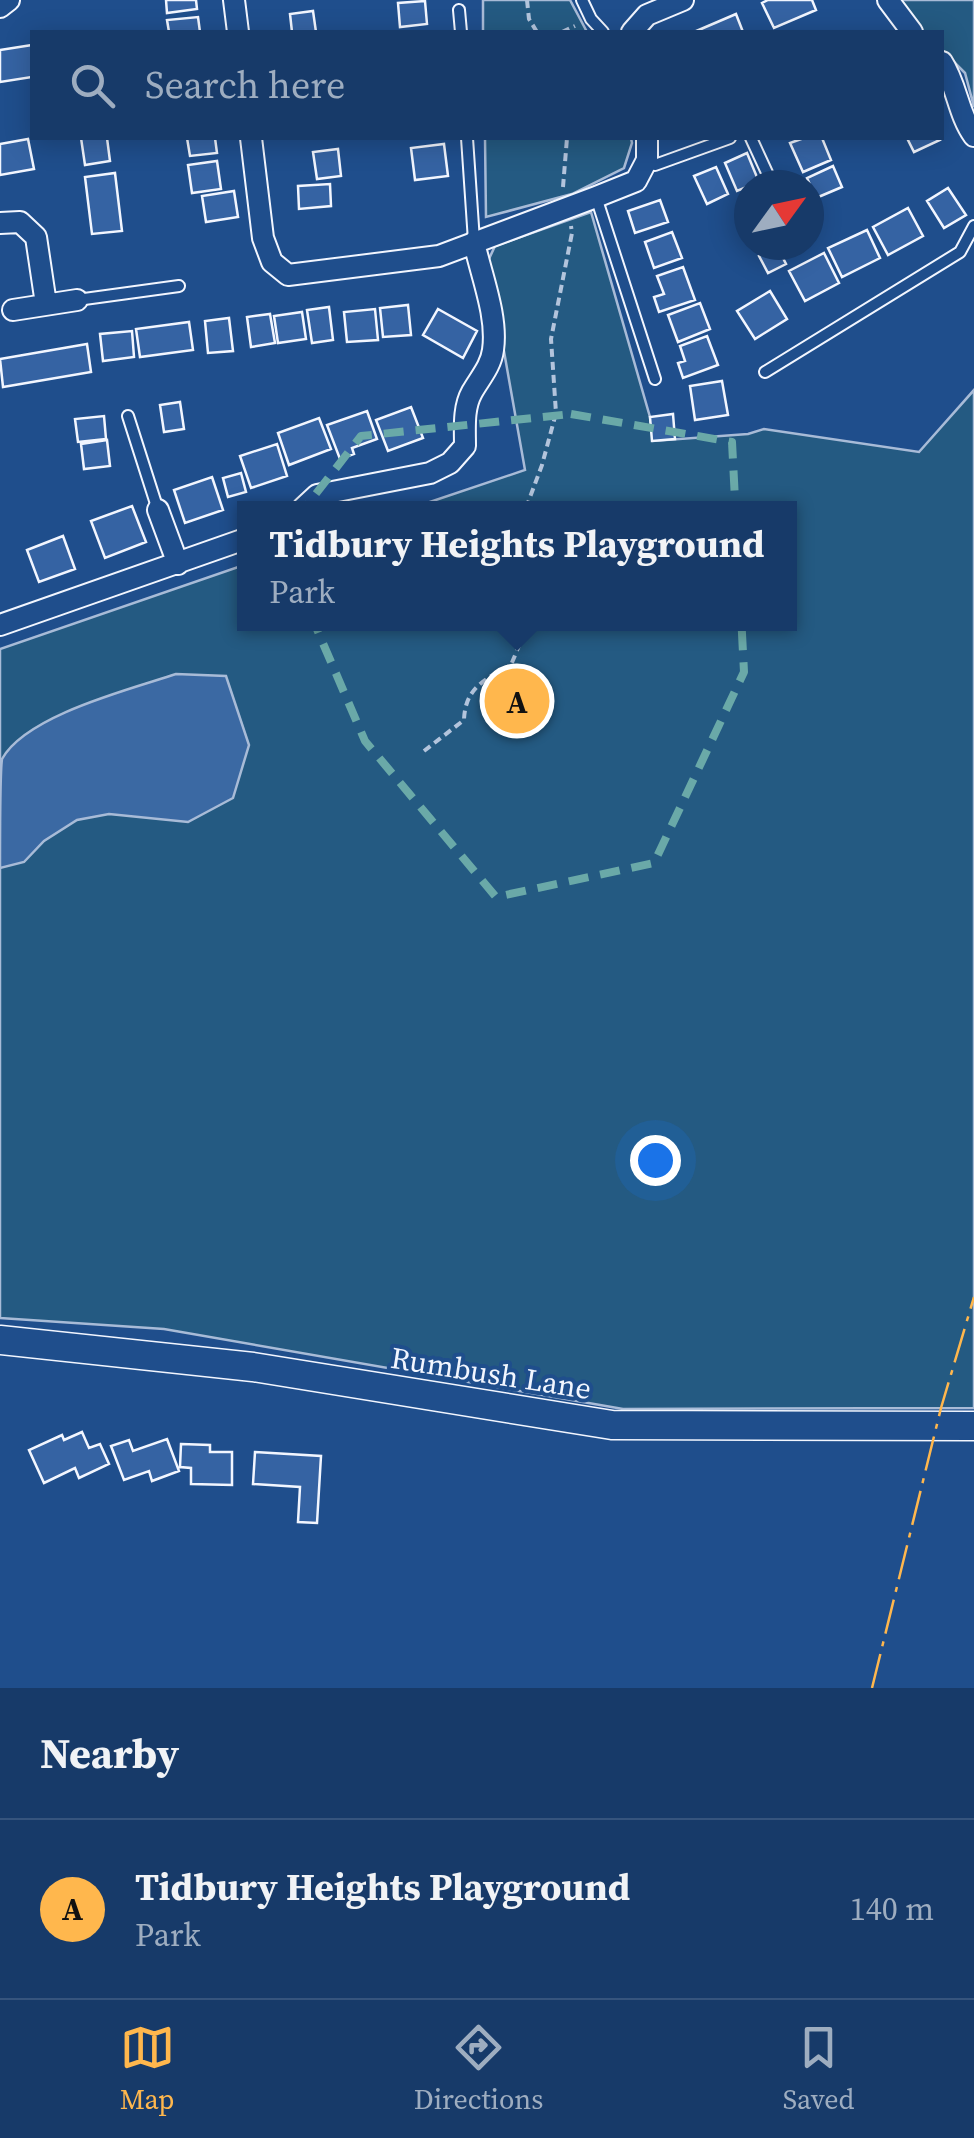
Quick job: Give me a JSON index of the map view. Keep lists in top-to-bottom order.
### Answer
{
  "streets": {
    "street": ["Rumbush Lane"]
  },
  "north": "top right",
  "page": {
    "search": "Search here",
    "popup": ["Tidbury Heights Playground", "Park"],
    "pins": "A",
    "heading": "Nearby",
    "list": [
      {
        "mark": "A",
        "name": "Tidbury Heights Playground",
        "note": "Park",
        "value": "140 m"
      }
    ],
    "nav": ["Map", "Directions", "Saved"]
  }
}
